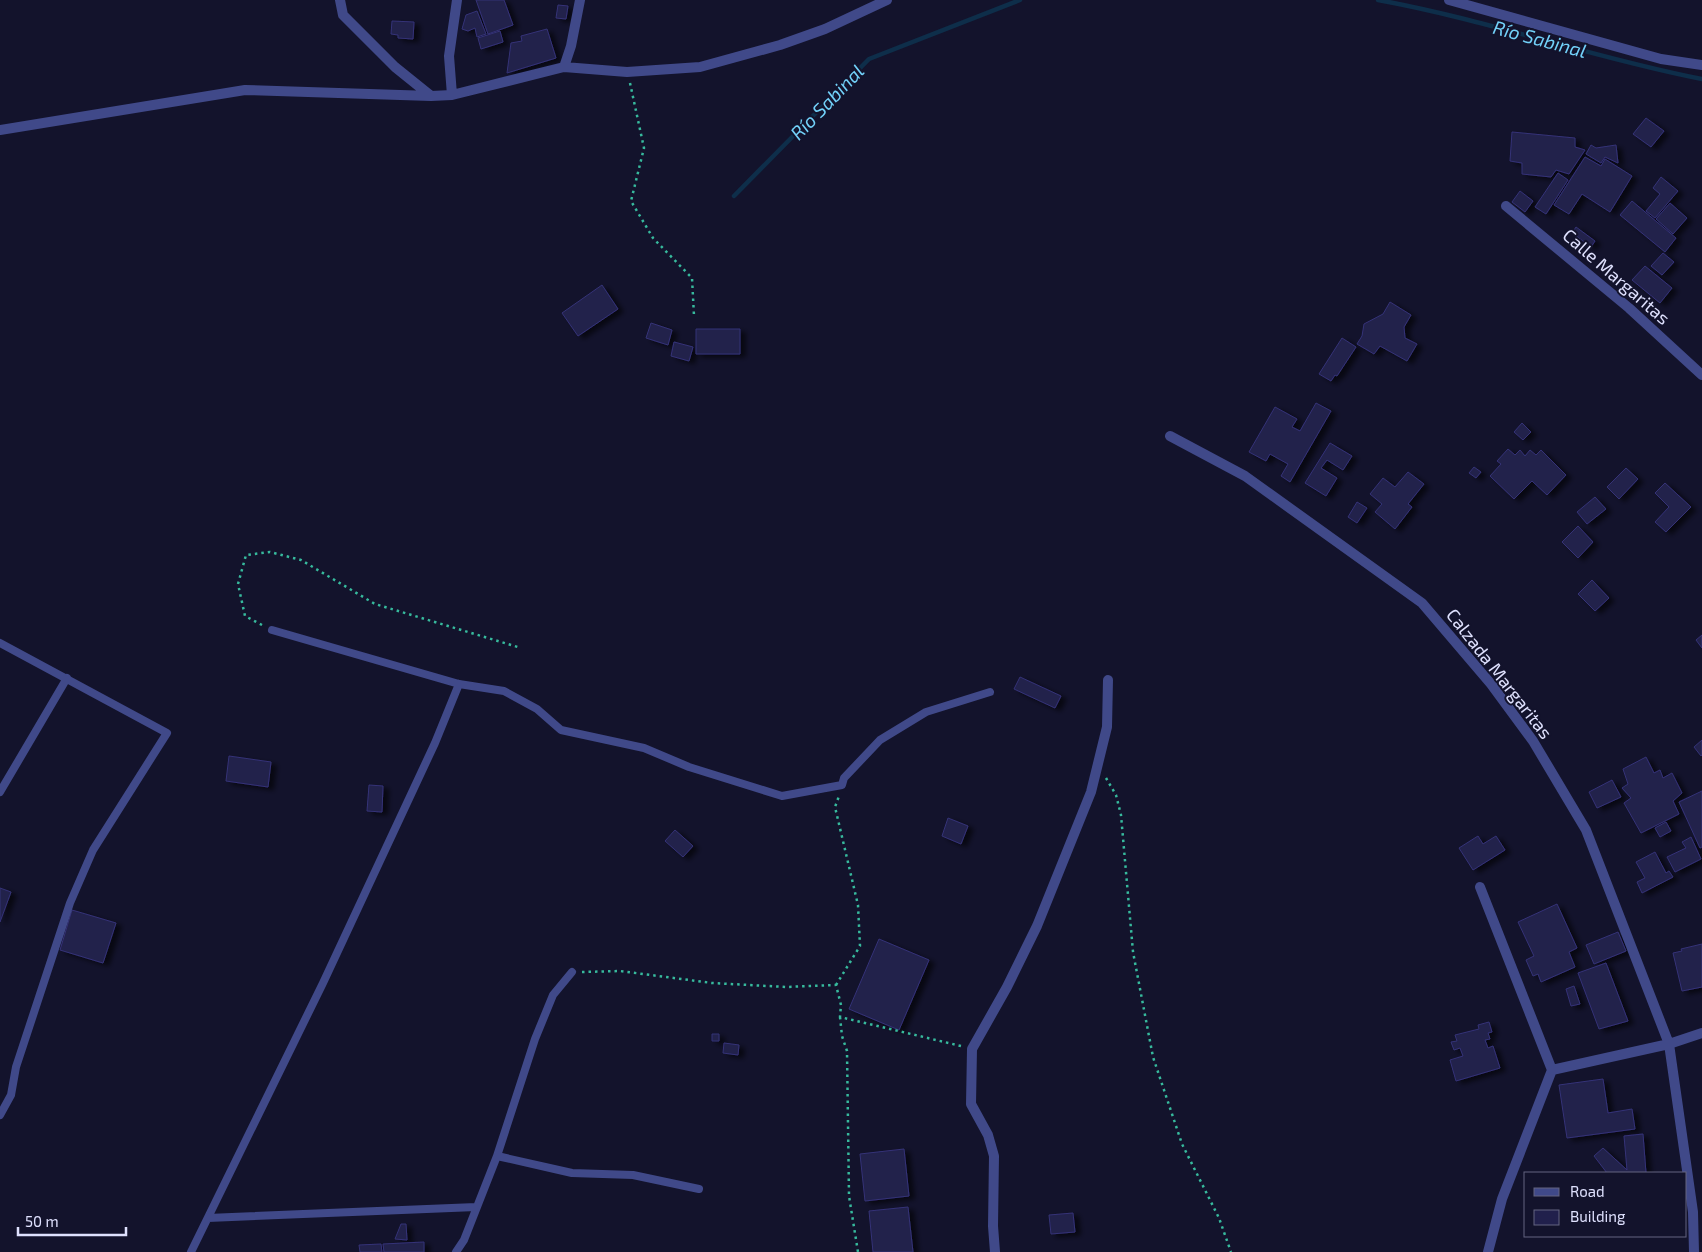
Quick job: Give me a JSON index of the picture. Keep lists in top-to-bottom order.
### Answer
{
  "streets": {
    "street": ["Calle Margaritas", "Calzada Margaritas"]
  },
  "water": ["Río Sabinal"],
  "legend": ["Road", "Building"],
  "scale_bar": "50 m"
}
